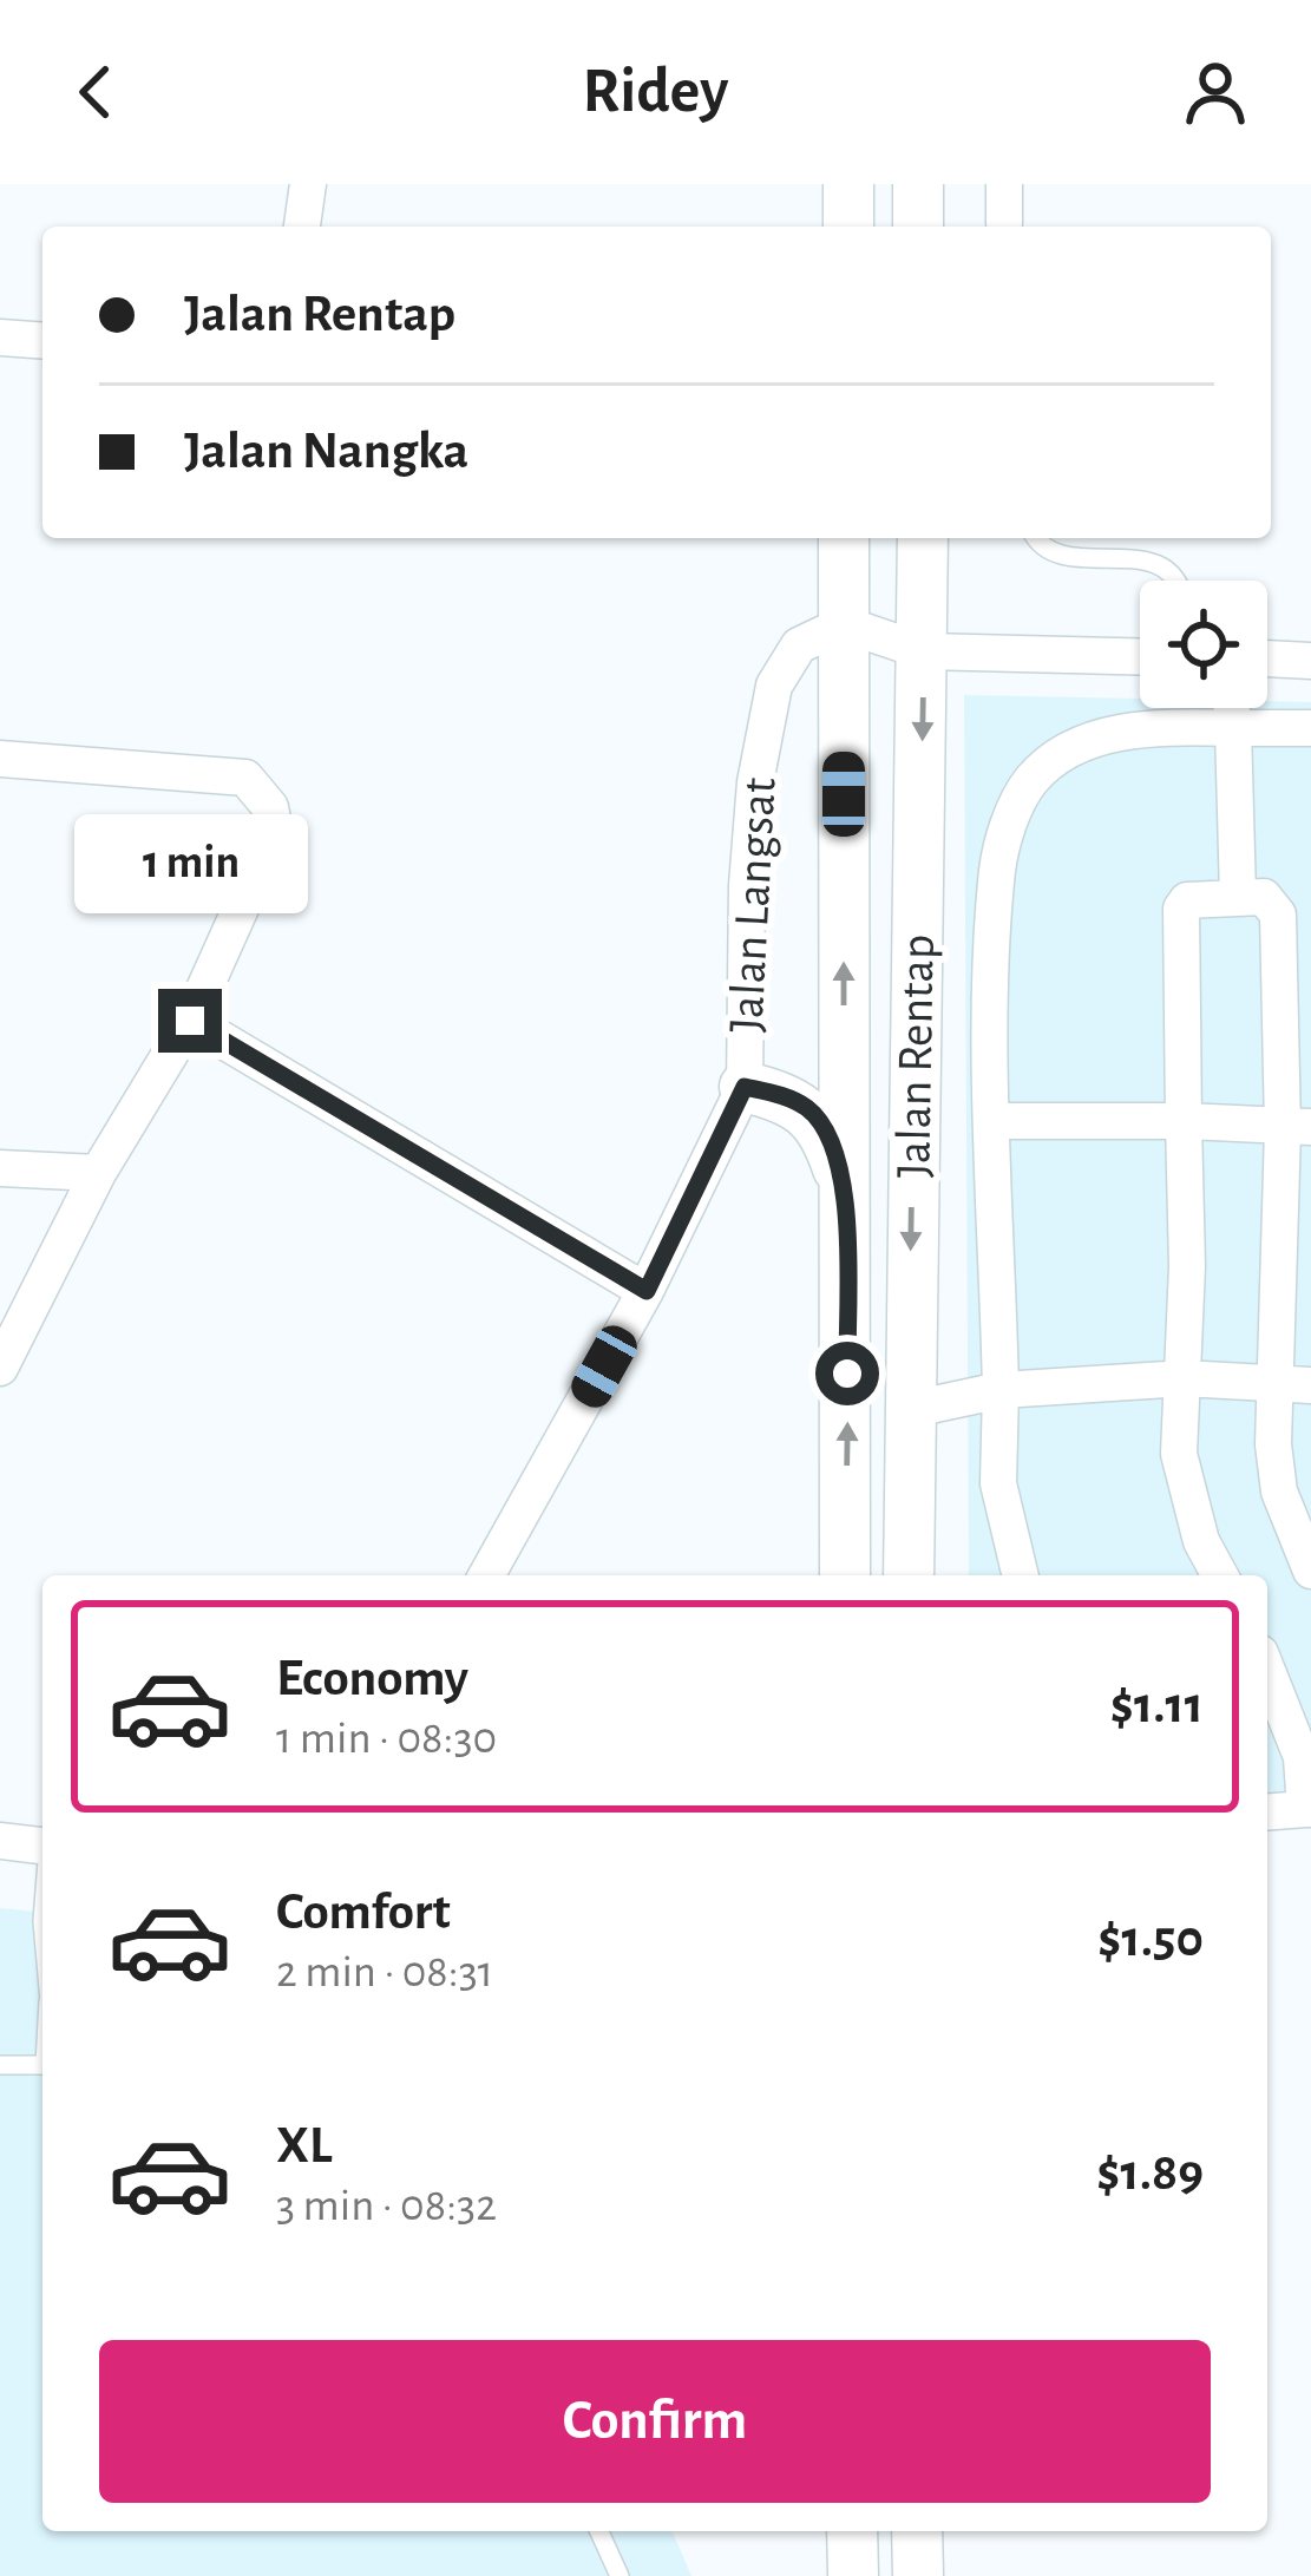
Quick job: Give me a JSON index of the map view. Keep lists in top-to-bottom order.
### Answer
{
  "streets": {
    "main road": ["Jalan Rentap"],
    "street": ["Jalan Langsat"]
  },
  "crossings": [
    ["Jalan Langsat", "Jalan Rentap"]
  ],
  "page": {
    "header": "Ridey",
    "banner": ["Jalan Rentap", "Jalan Nangka"],
    "bubble": "1 min",
    "list": [
      {
        "name": "Economy",
        "note": "1 min · 08:30",
        "value": "$1.11"
      },
      {
        "name": "Comfort",
        "note": "2 min · 08:31",
        "value": "$1.50"
      },
      {
        "name": "XL",
        "note": "3 min · 08:32",
        "value": "$1.89"
      }
    ],
    "buttons": "Confirm"
  }
}
